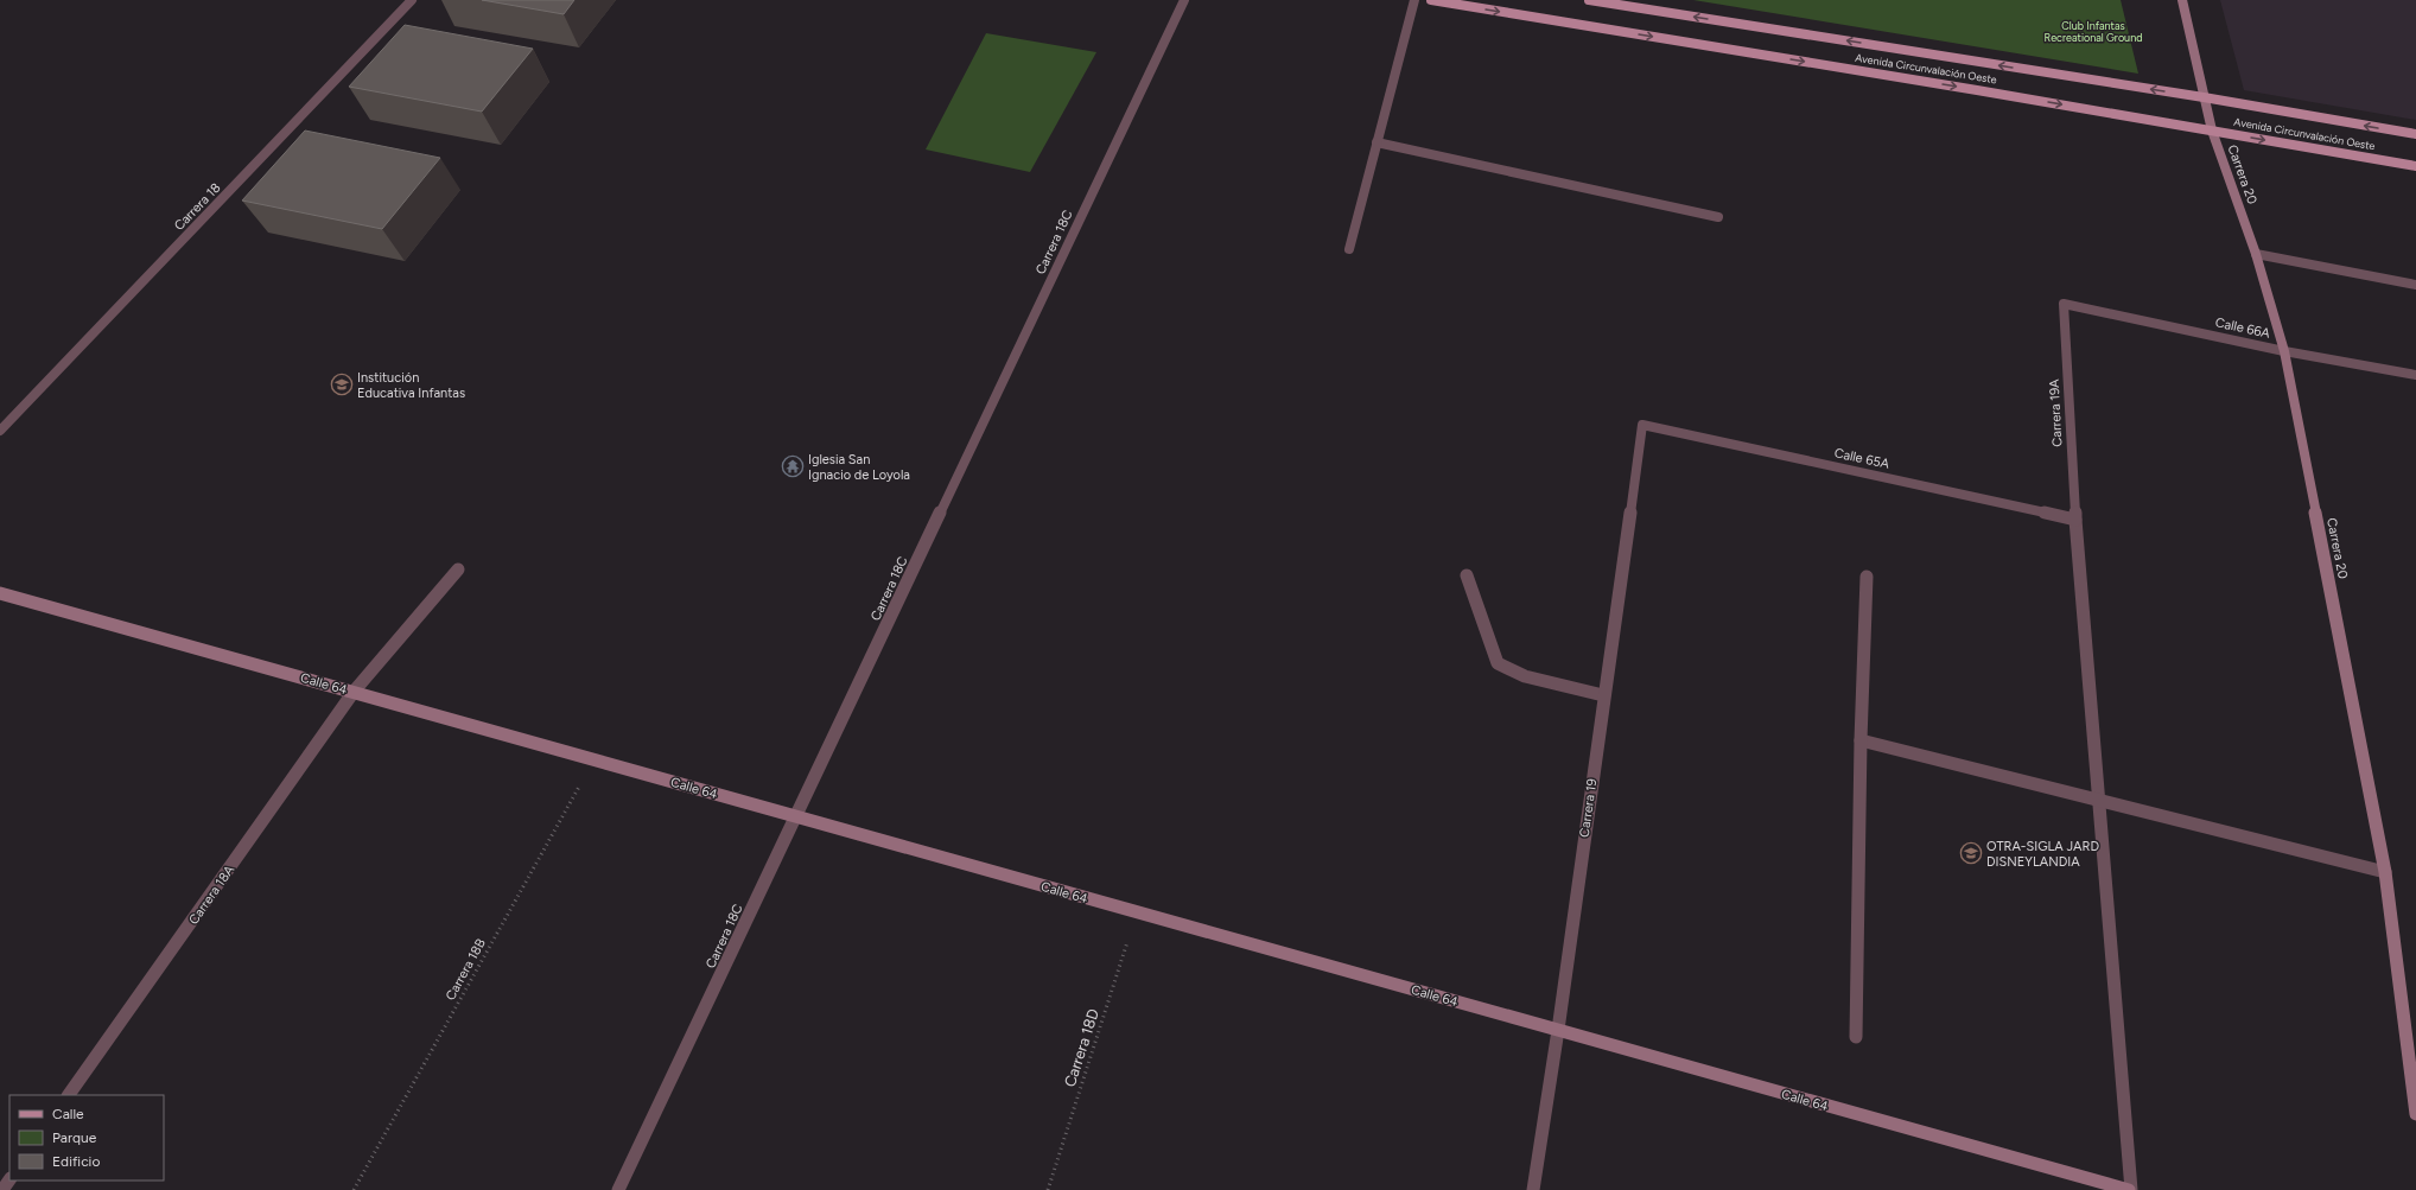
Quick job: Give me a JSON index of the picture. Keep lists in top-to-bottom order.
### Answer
{
  "streets": {
    "main road": ["Avenida Circunvalación Oeste"],
    "street": [
      "Carrera 20",
      "Carrera 18",
      "Carrera 18C",
      "Calle 66A",
      "Carrera 19A",
      "Calle 65A",
      "Calle 64",
      "Carrera 19",
      "Carrera 18A"
    ],
    "path": ["Carrera 18B", "Carrera 18D"]
  },
  "crossings": [
    ["Avenida Circunvalación Oeste", "Carrera 20"],
    ["Carrera 20", "Calle 66A"],
    ["Carrera 18C", "Calle 64"],
    ["Calle 66A", "Carrera 19A"],
    ["Carrera 19A", "Calle 65A"],
    ["Carrera 19A", "Calle 64"],
    ["Calle 65A", "Carrera 19"],
    ["Calle 64", "Carrera 19"],
    ["Calle 64", "Carrera 18A"],
    ["Calle 64", "Carrera 18B"],
    ["Calle 64", "Carrera 18D"]
  ],
  "parks": ["Club Infantas Recreational Ground"],
  "places": {
    "school or university": ["Institución Educativa Infantas", "OTRA-SIGLA JARD DISNEYLANDIA"],
    "temple": ["Iglesia San Ignacio de Loyola"]
  },
  "legend": ["Calle", "Parque", "Edificio"]
}
